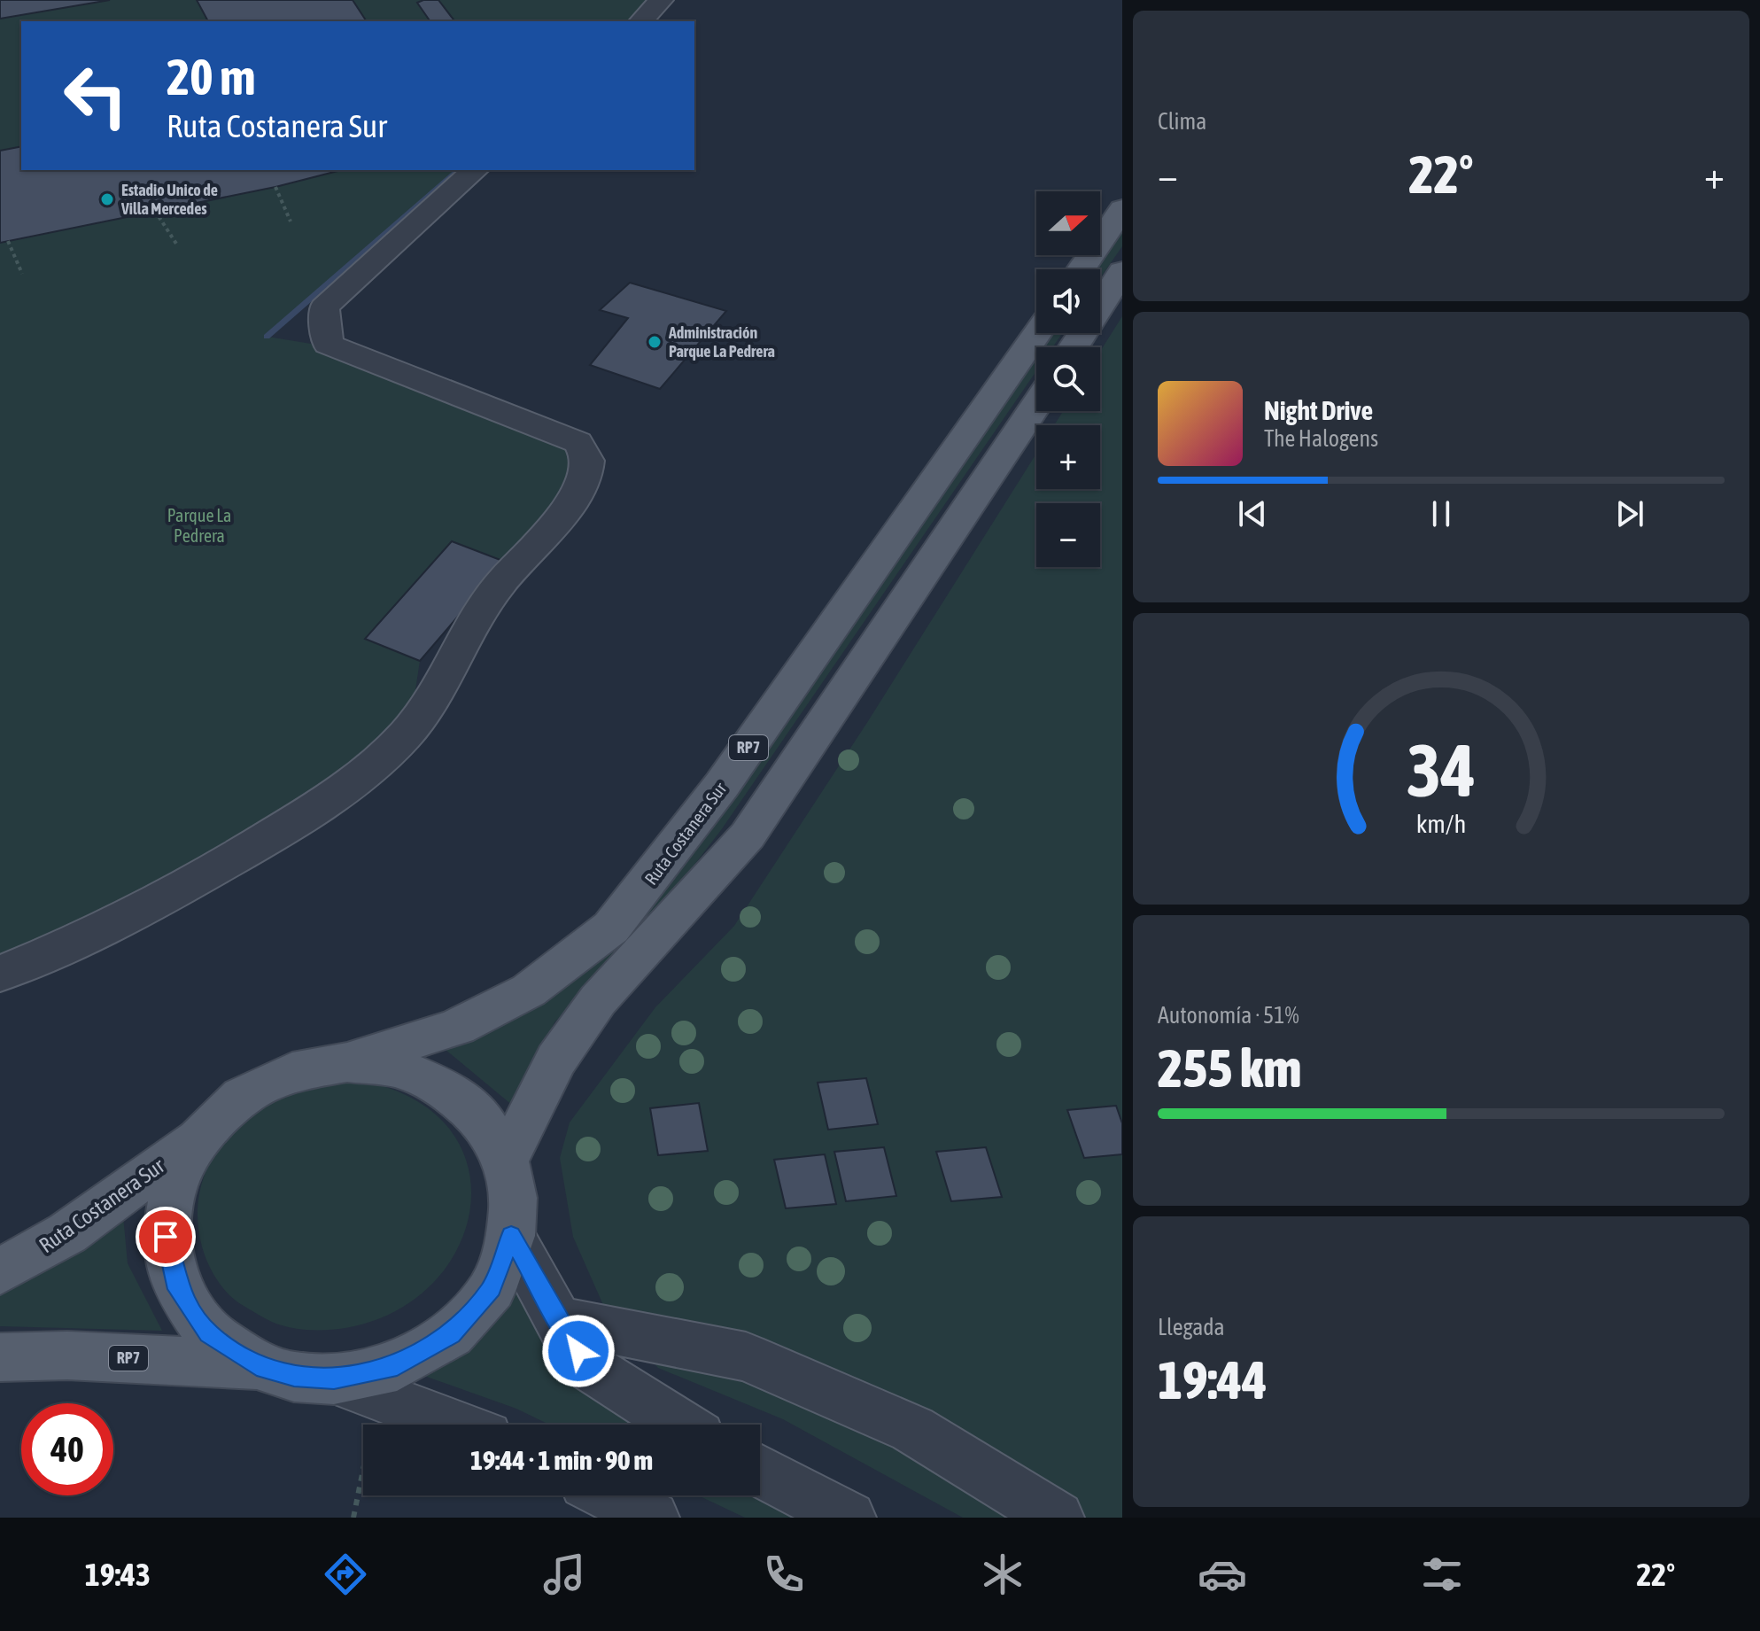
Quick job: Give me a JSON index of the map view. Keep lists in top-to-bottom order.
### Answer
{
  "streets": {
    "main road": ["RP7", "Ruta Costanera Sur"]
  },
  "crossings": [
    ["RP7", "Ruta Costanera Sur"]
  ],
  "parks": ["Parque La Pedrera"],
  "places": ["Estadio Unico de Villa Mercedes", "Administración Parque La Pedrera"],
  "north": "right",
  "page": {
    "tile": [
      "Clima",
      ["Autonomía · 51%", "255 km"],
      ["Llegada", "19:44"]
    ],
    "turn": ["20 m", "Ruta Costanera Sur"],
    "heat": ["−", "22°", "+"],
    "map_buttons": ["+", "−"],
    "song": ["Night Drive", "The Halogens"],
    "limit": "40",
    "trip": "19:44 · 1 min · 90 m",
    "tabs": ["19:43", "22°"],
    "gauge": ["34", "km/h"]
  }
}
